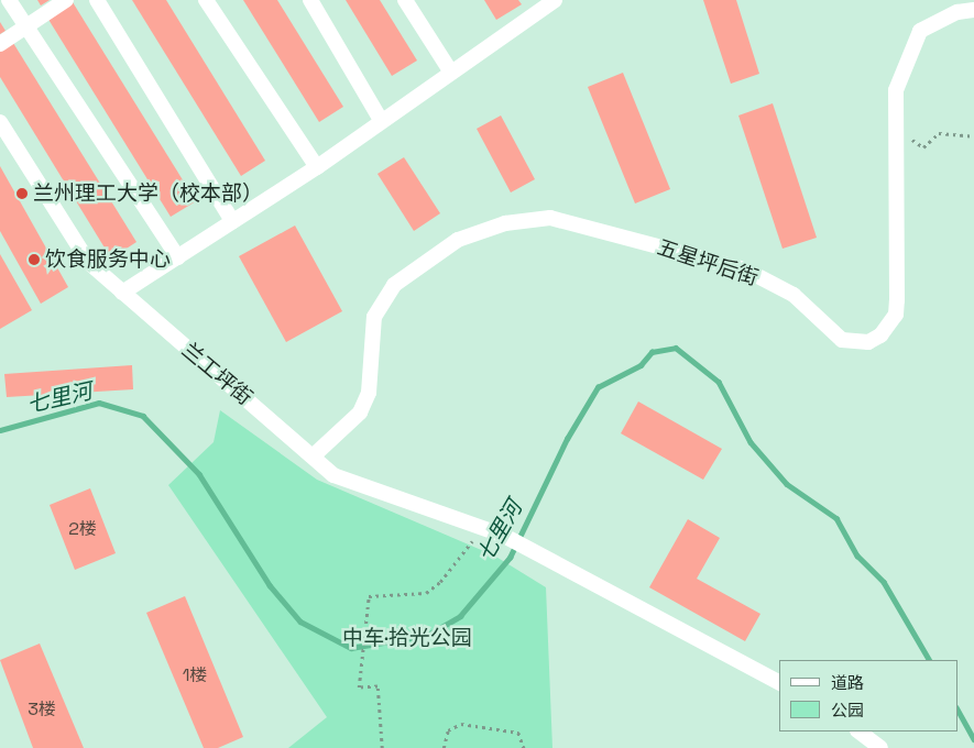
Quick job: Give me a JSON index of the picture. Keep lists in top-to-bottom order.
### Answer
{
  "streets": {
    "street": ["五星坪后街", "兰工坪街"]
  },
  "crossings": [
    ["五星坪后街", "兰工坪街"]
  ],
  "water": ["七里河"],
  "parks": ["中车·拾光公园"],
  "places": ["兰州理工大学（校本部）", "饮食服务中心"],
  "house_numbers": ["2楼", "1楼", "3楼"],
  "legend": ["道路", "公园"]
}
